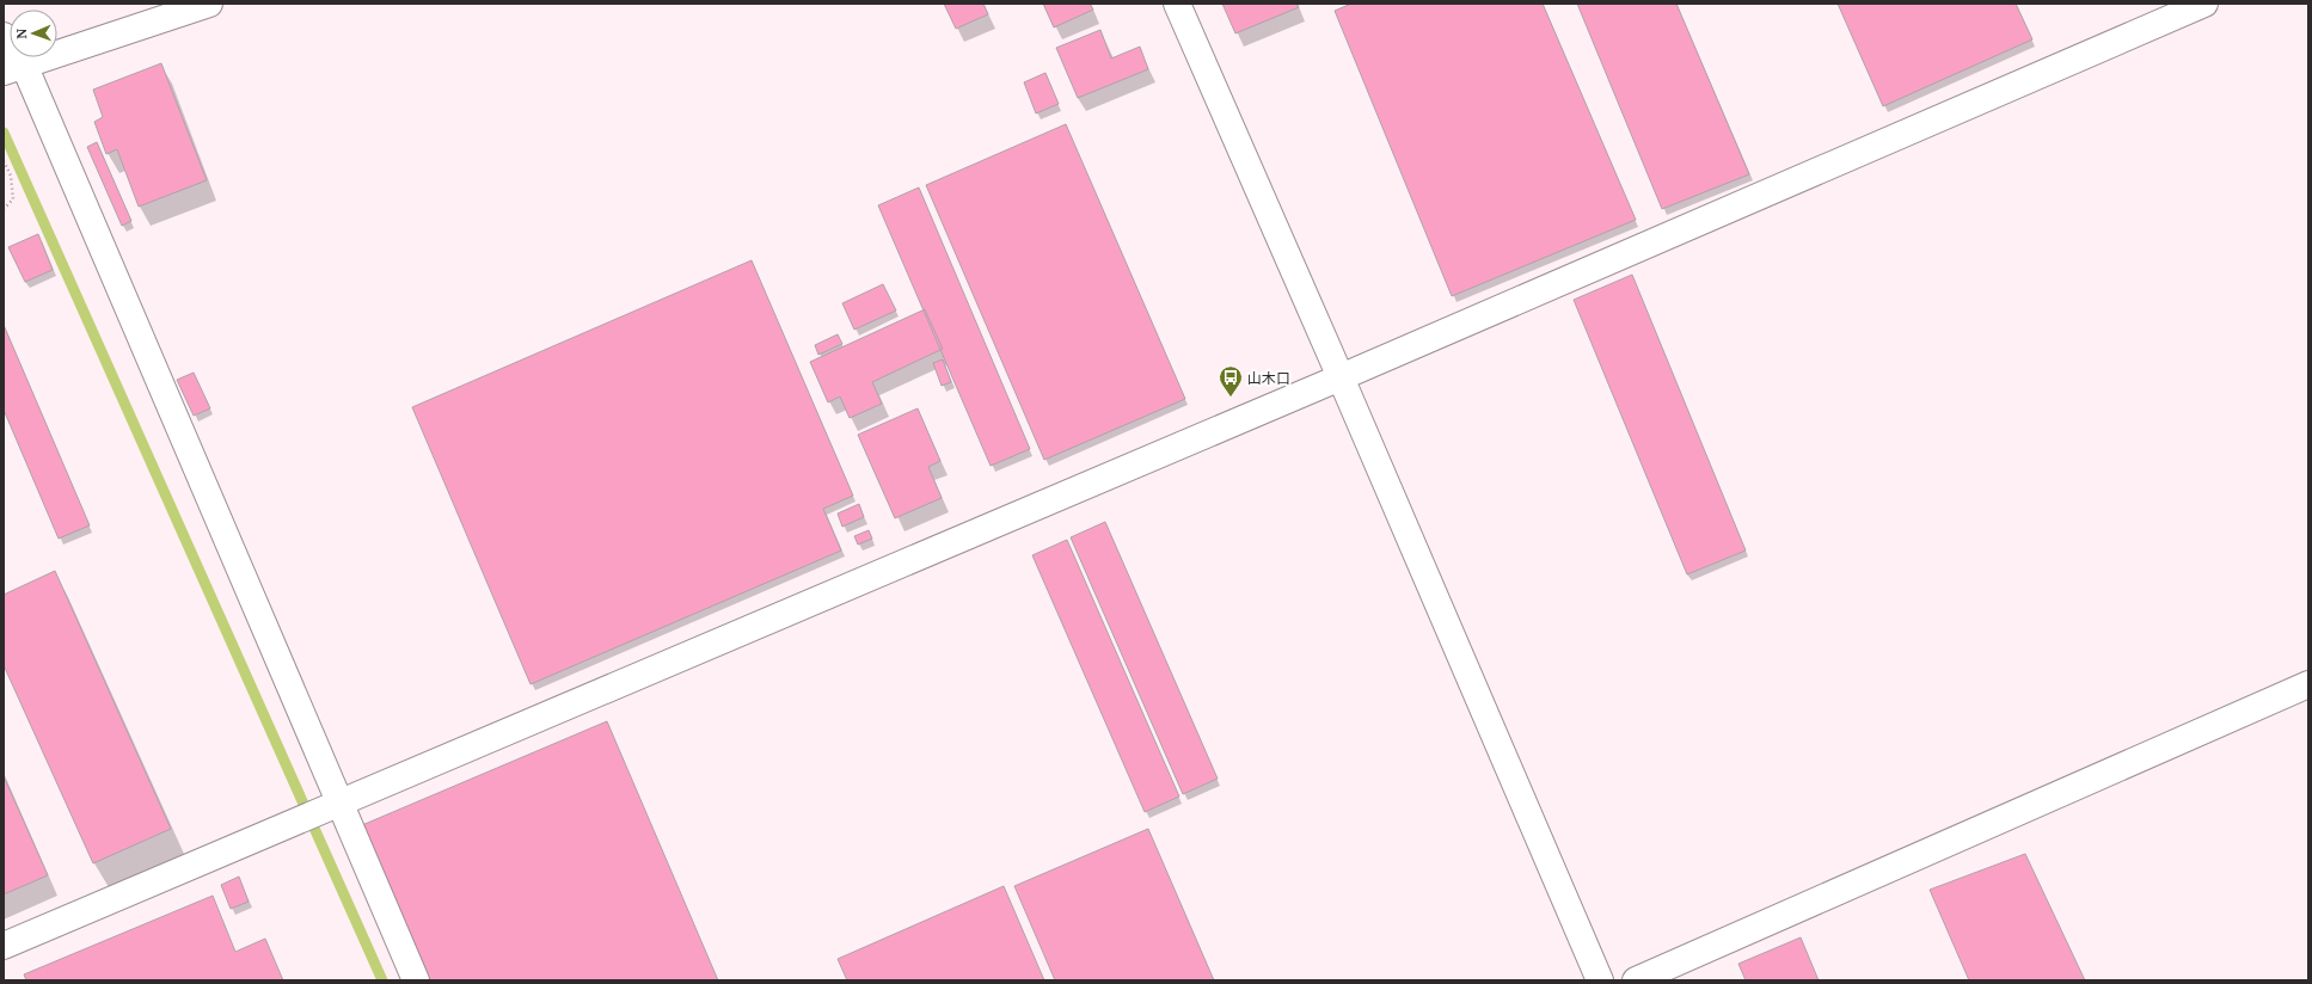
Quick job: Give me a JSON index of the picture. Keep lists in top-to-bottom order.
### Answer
{
  "places": {
    "bus stop": ["山木口"]
  },
  "north": "left"
}
